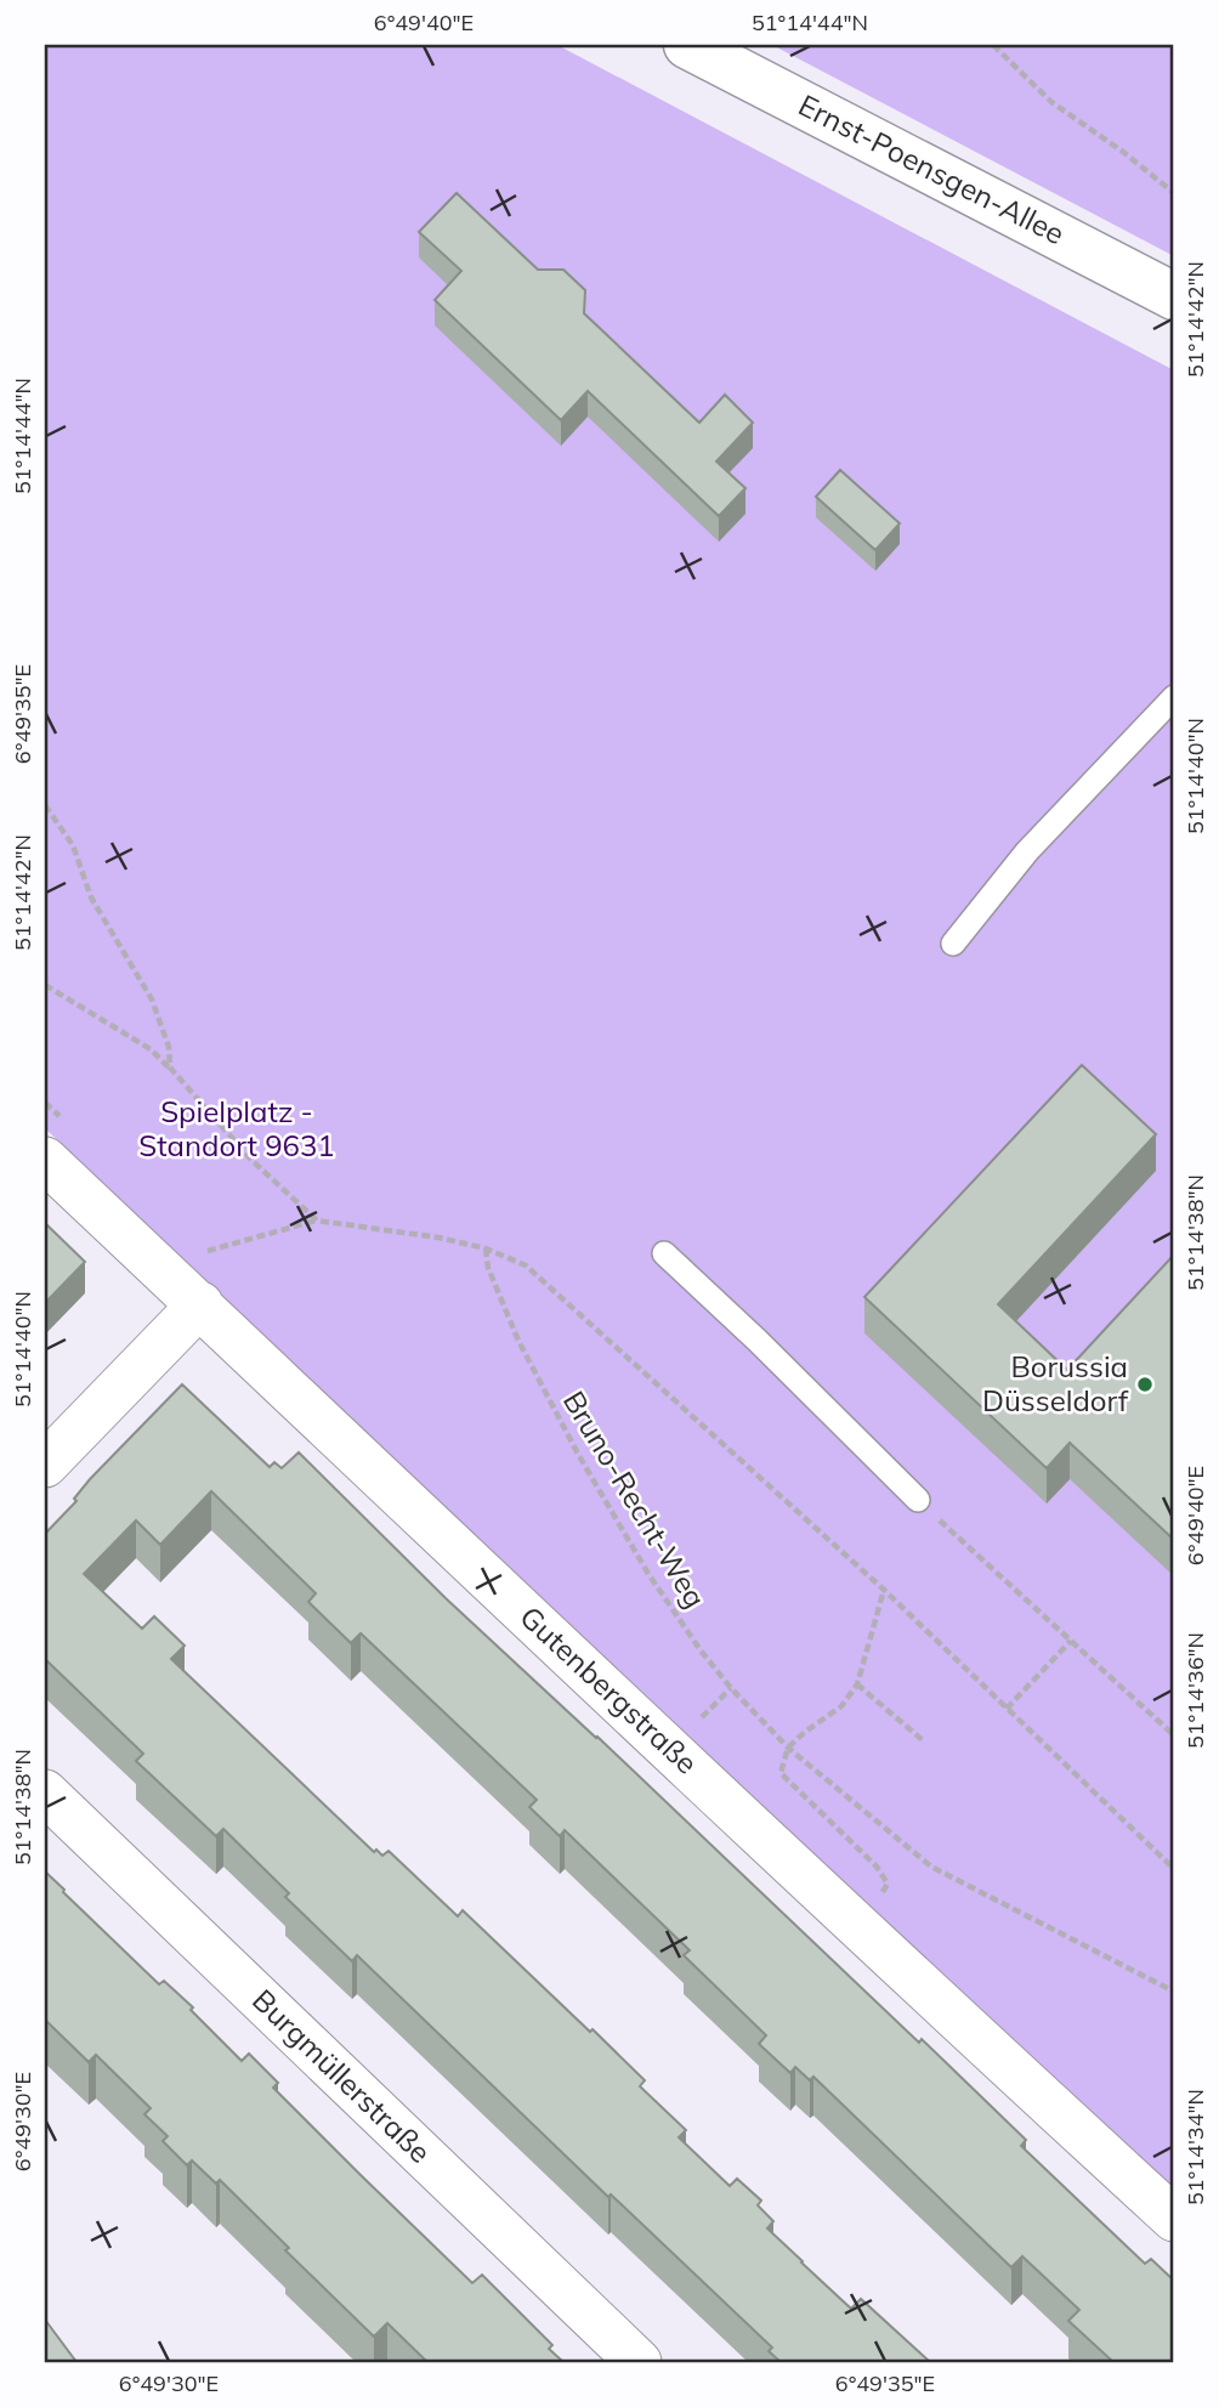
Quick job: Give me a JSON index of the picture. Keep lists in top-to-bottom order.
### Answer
{
  "streets": {
    "street": ["Ernst-Poensgen-Allee", "Gutenbergstraße", "Burgmüllerstraße"],
    "path": ["Bruno-Recht-Weg"]
  },
  "parks": ["Spielplatz - Standort 9631"],
  "places": ["Borussia Düsseldorf"],
  "coordinates": [
    "6°49'40\"E",
    "51°14'44\"N",
    "51°14'42\"N",
    "6°49'35\"E",
    "51°14'40\"N",
    "51°14'38\"N",
    "51°14'36\"N",
    "6°49'30\"E",
    "51°14'34\"N"
  ]
}
